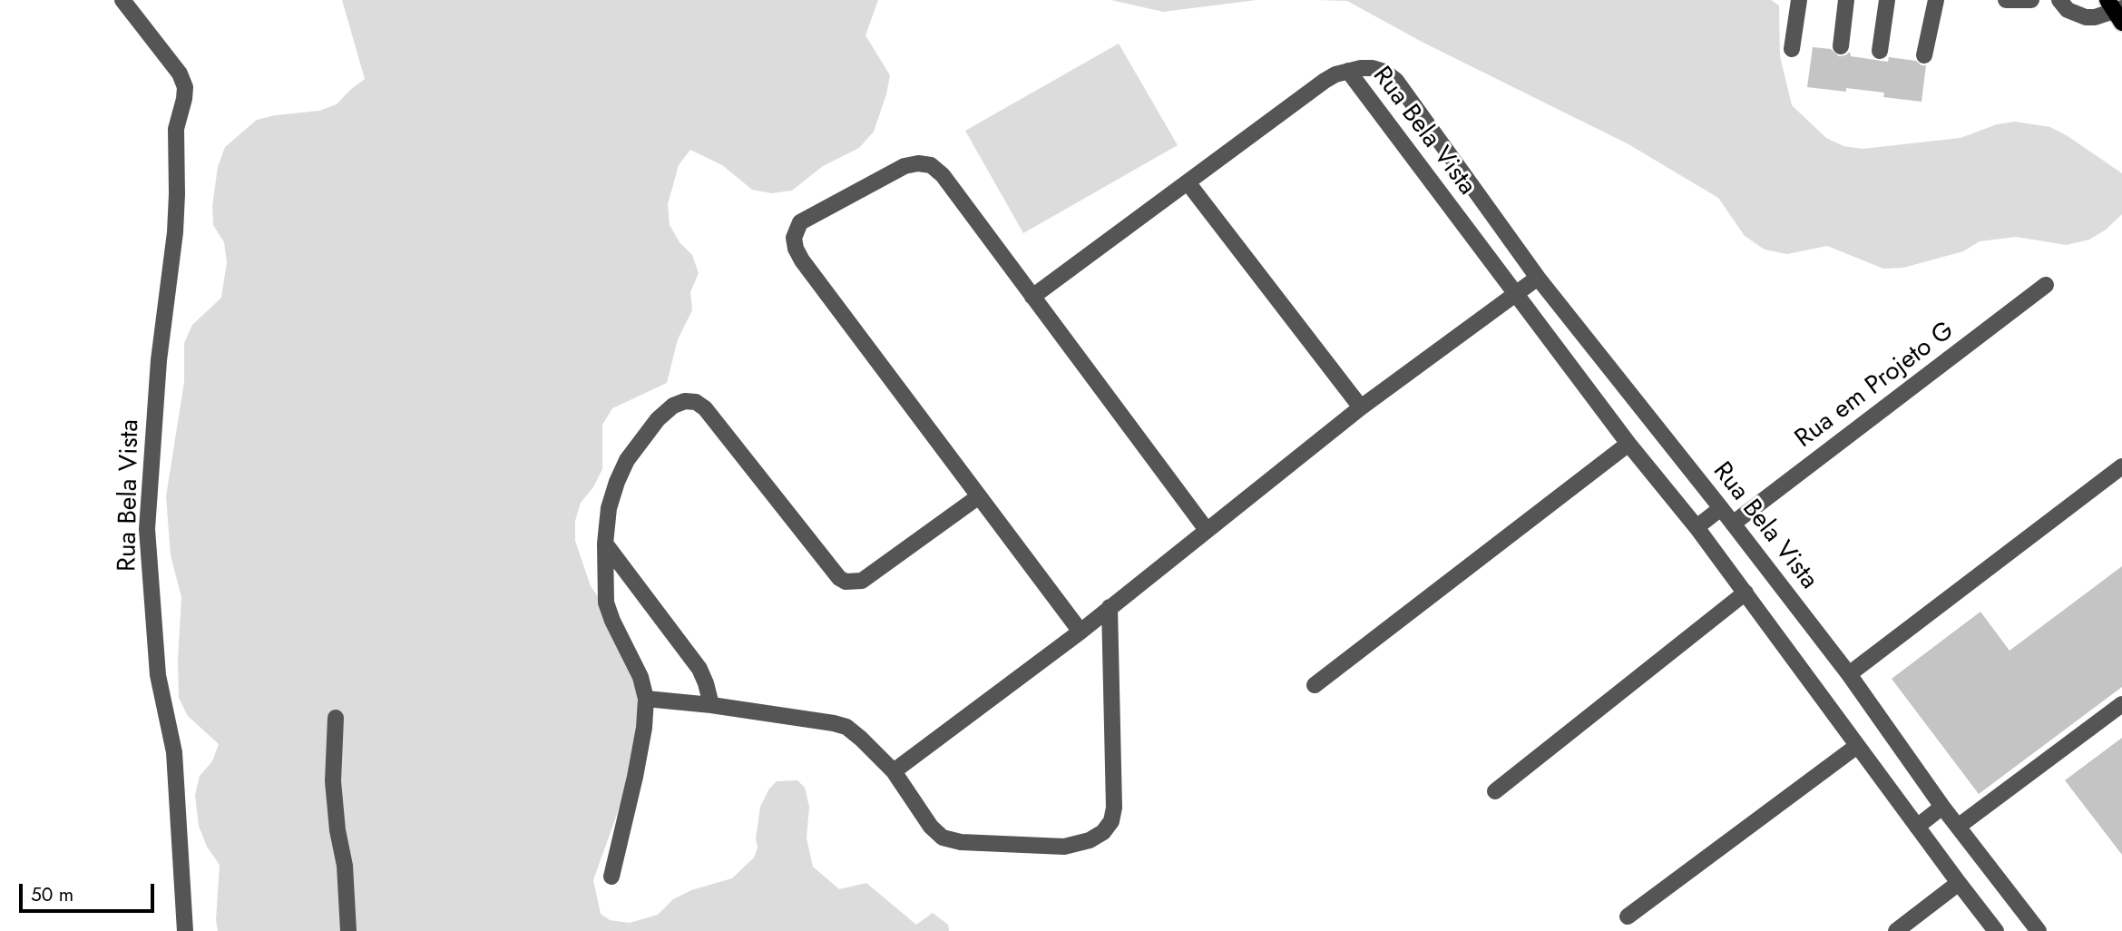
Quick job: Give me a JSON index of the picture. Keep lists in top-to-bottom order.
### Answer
{
  "streets": {
    "street": ["Rua Bela Vista", "Rua em Projeto G"]
  },
  "crossings": [
    ["Rua Bela Vista", "Rua em Projeto G"]
  ],
  "scale_bar": "50 m"
}
